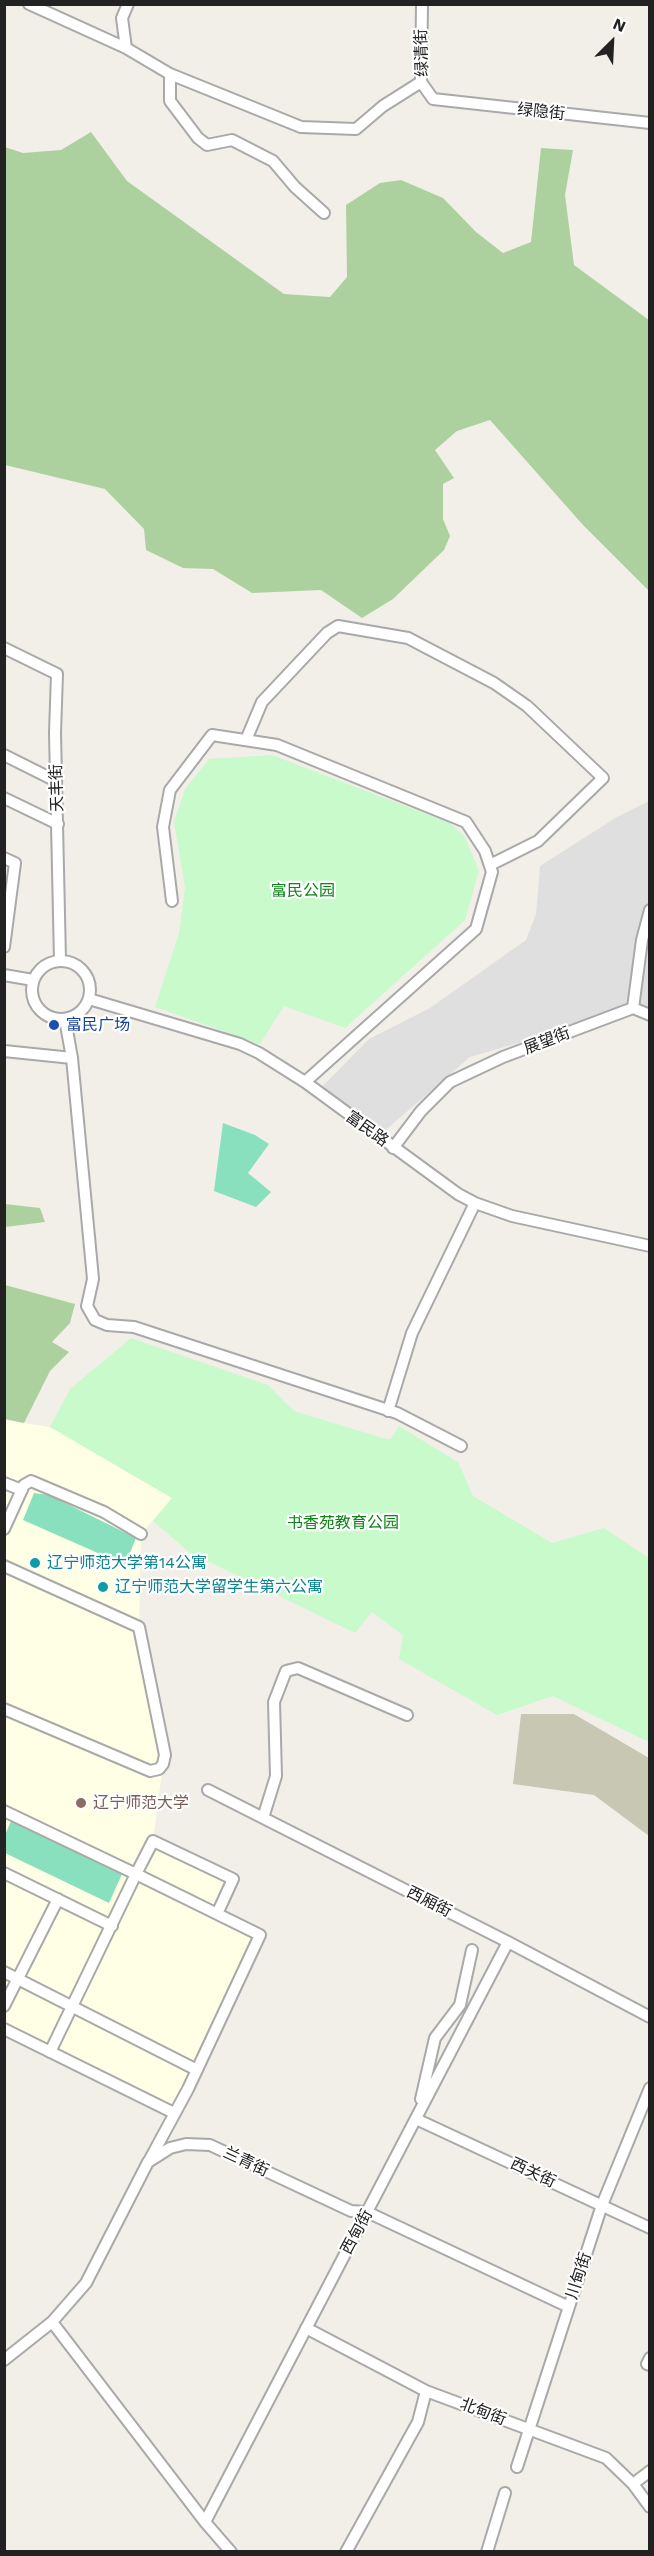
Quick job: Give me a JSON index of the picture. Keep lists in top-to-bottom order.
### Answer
{
  "streets": {
    "street": [
      "绿清街",
      "绿隐街",
      "天丰街",
      "展望街",
      "富民路",
      "西厢街",
      "兰青街",
      "西关街",
      "西甸街",
      "川甸街",
      "北甸街"
    ]
  },
  "crossings": [
    ["绿清街", "绿隐街"],
    ["天丰街", "富民路"],
    ["展望街", "富民路"],
    ["西厢街", "西甸街"],
    ["兰青街", "西甸街"],
    ["兰青街", "川甸街"],
    ["西关街", "西甸街"],
    ["西关街", "川甸街"],
    ["西甸街", "北甸街"],
    ["川甸街", "北甸街"]
  ],
  "parks": ["富民公园", "书香苑教育公园"],
  "places": [
    "富民广场",
    "辽宁师范大学第14公寓",
    "辽宁师范大学留学生第六公寓",
    "辽宁师范大学"
  ],
  "north": "top right"
}
